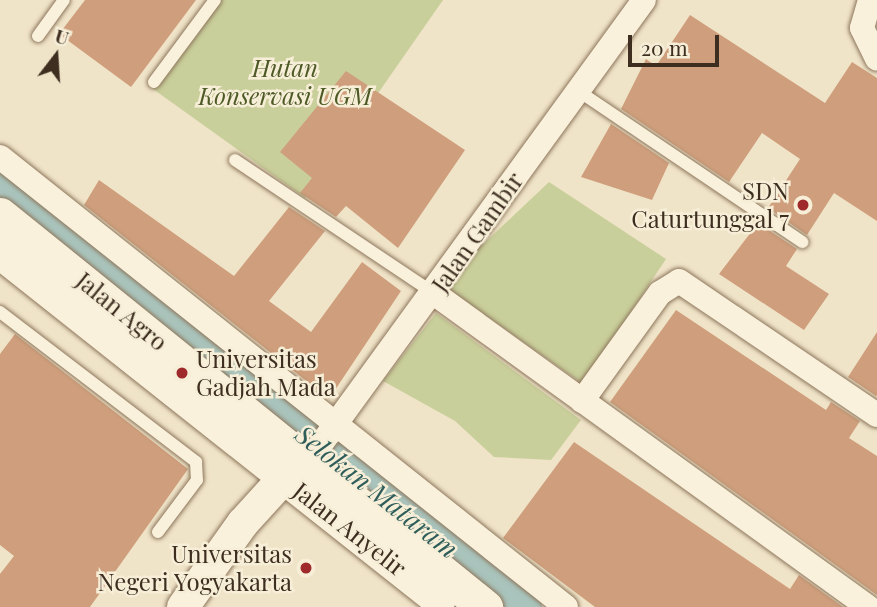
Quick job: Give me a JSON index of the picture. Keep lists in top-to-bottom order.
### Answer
{
  "streets": {
    "main road": ["Jalan Agro", "Jalan Anyelir"],
    "street": ["Jalan Gambir"]
  },
  "crossings": [
    ["Jalan Gambir", "Jalan Agro"],
    ["Jalan Gambir", "Jalan Anyelir"],
    ["Jalan Agro", "Jalan Anyelir"]
  ],
  "water": ["Selokan Mataram"],
  "parks": ["Hutan Konservasi UGM"],
  "places": ["SDN Caturtunggal 7", "Universitas Gadjah Mada", "Universitas Negeri Yogyakarta"],
  "scale_bar": "20 m",
  "north": "top"
}
